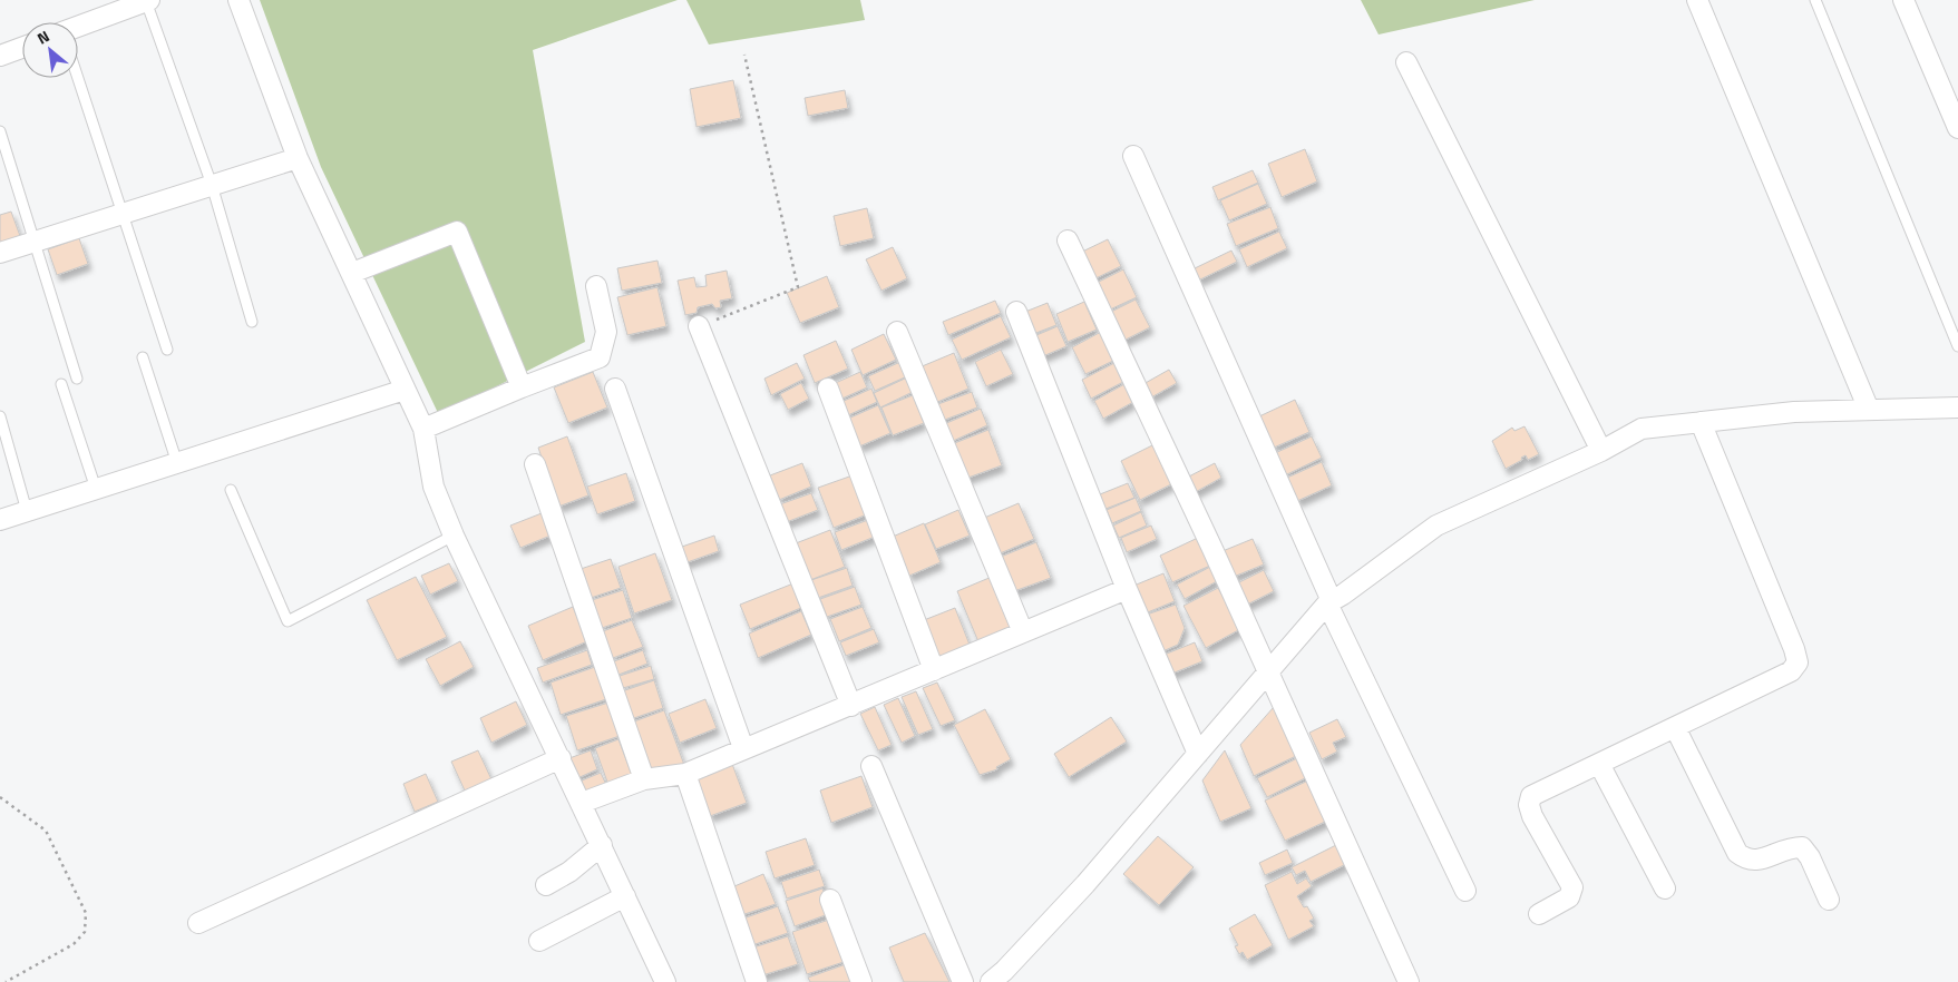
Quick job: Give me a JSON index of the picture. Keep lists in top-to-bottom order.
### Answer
{
  "north": "top left"
}
